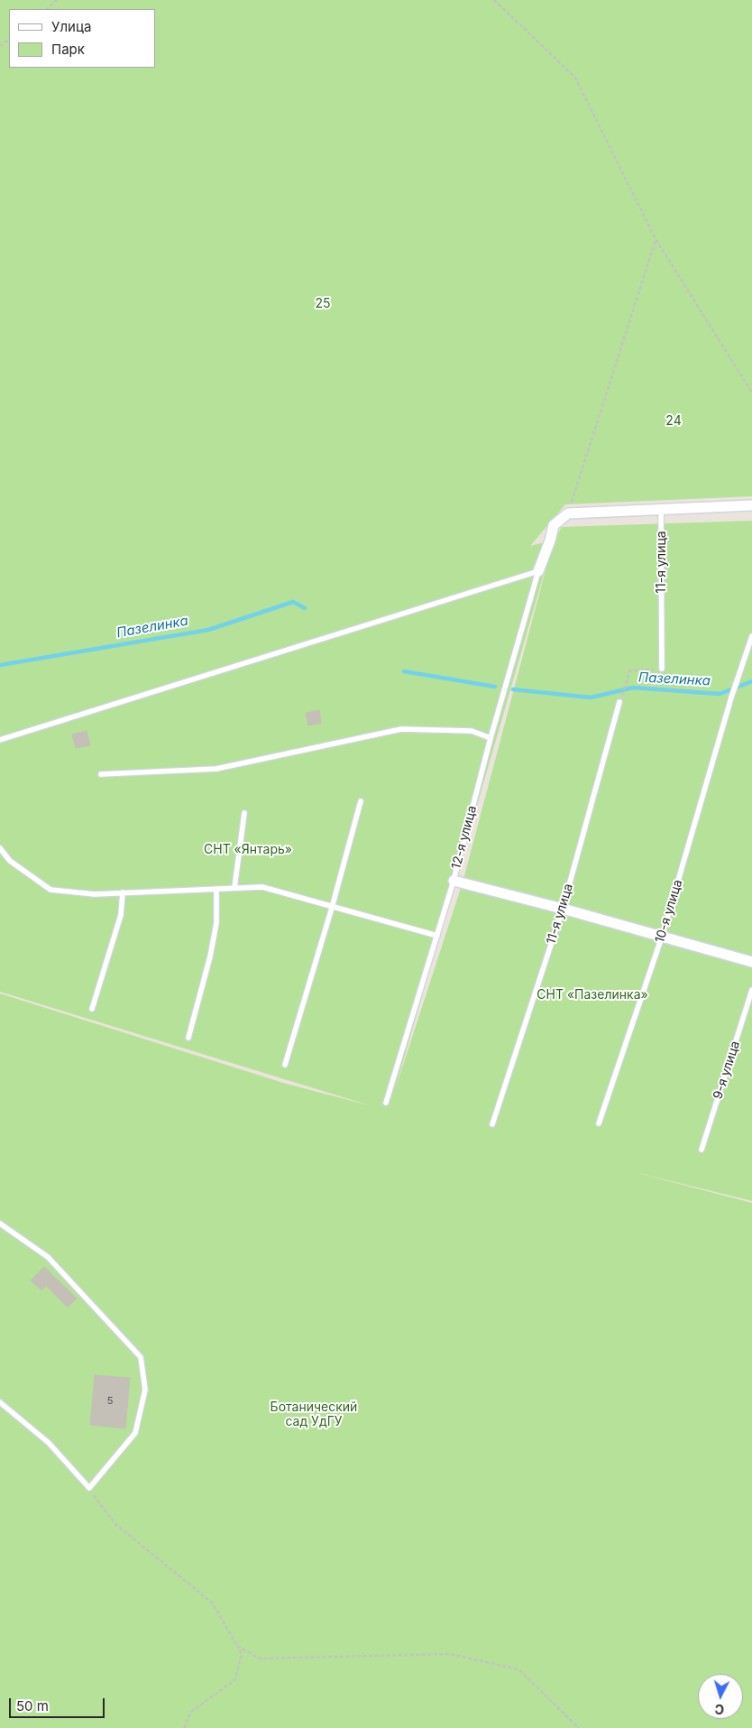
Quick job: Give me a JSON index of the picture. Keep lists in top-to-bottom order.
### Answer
{
  "streets": {
    "lane": [
      "11-я улица",
      "12-я улица",
      "10-я улица",
      "9-я улица"
    ]
  },
  "water": ["Пазелинка"],
  "parks": [
    "25",
    "24",
    "СНТ «Янтарь»",
    "СНТ «Пазелинка»",
    "Ботанический сад УдГУ"
  ],
  "house_numbers": ["5"],
  "legend": ["Улица", "Парк"],
  "scale_bar": "50 m",
  "north": "bottom"
}
